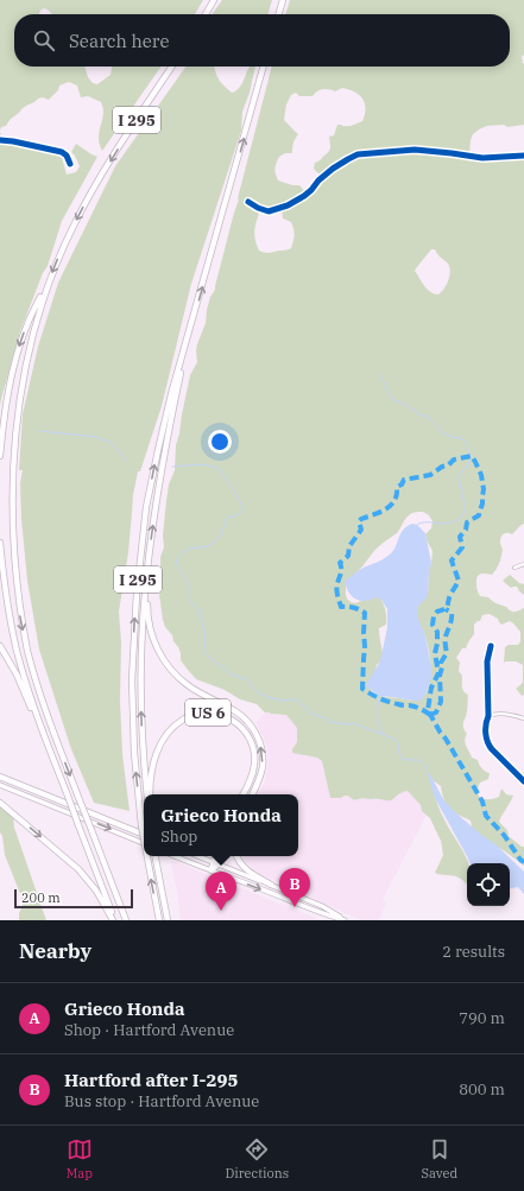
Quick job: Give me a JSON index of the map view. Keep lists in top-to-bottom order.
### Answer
{
  "streets": {
    "highway": ["I 295", "US 6"]
  },
  "scale_bar": "200 m",
  "page": {
    "search": "Search here",
    "popup": ["Grieco Honda", "Shop"],
    "pins": ["B", "A"],
    "scale": "200 m",
    "heading": ["Nearby", "2 results"],
    "list": [
      {
        "mark": "A",
        "name": "Grieco Honda",
        "note": "Shop · Hartford Avenue",
        "value": "790 m"
      },
      {
        "mark": "B",
        "name": "Hartford after I-295",
        "note": "Bus stop · Hartford Avenue",
        "value": "800 m"
      }
    ],
    "nav": ["Map", "Directions", "Saved"]
  }
}
